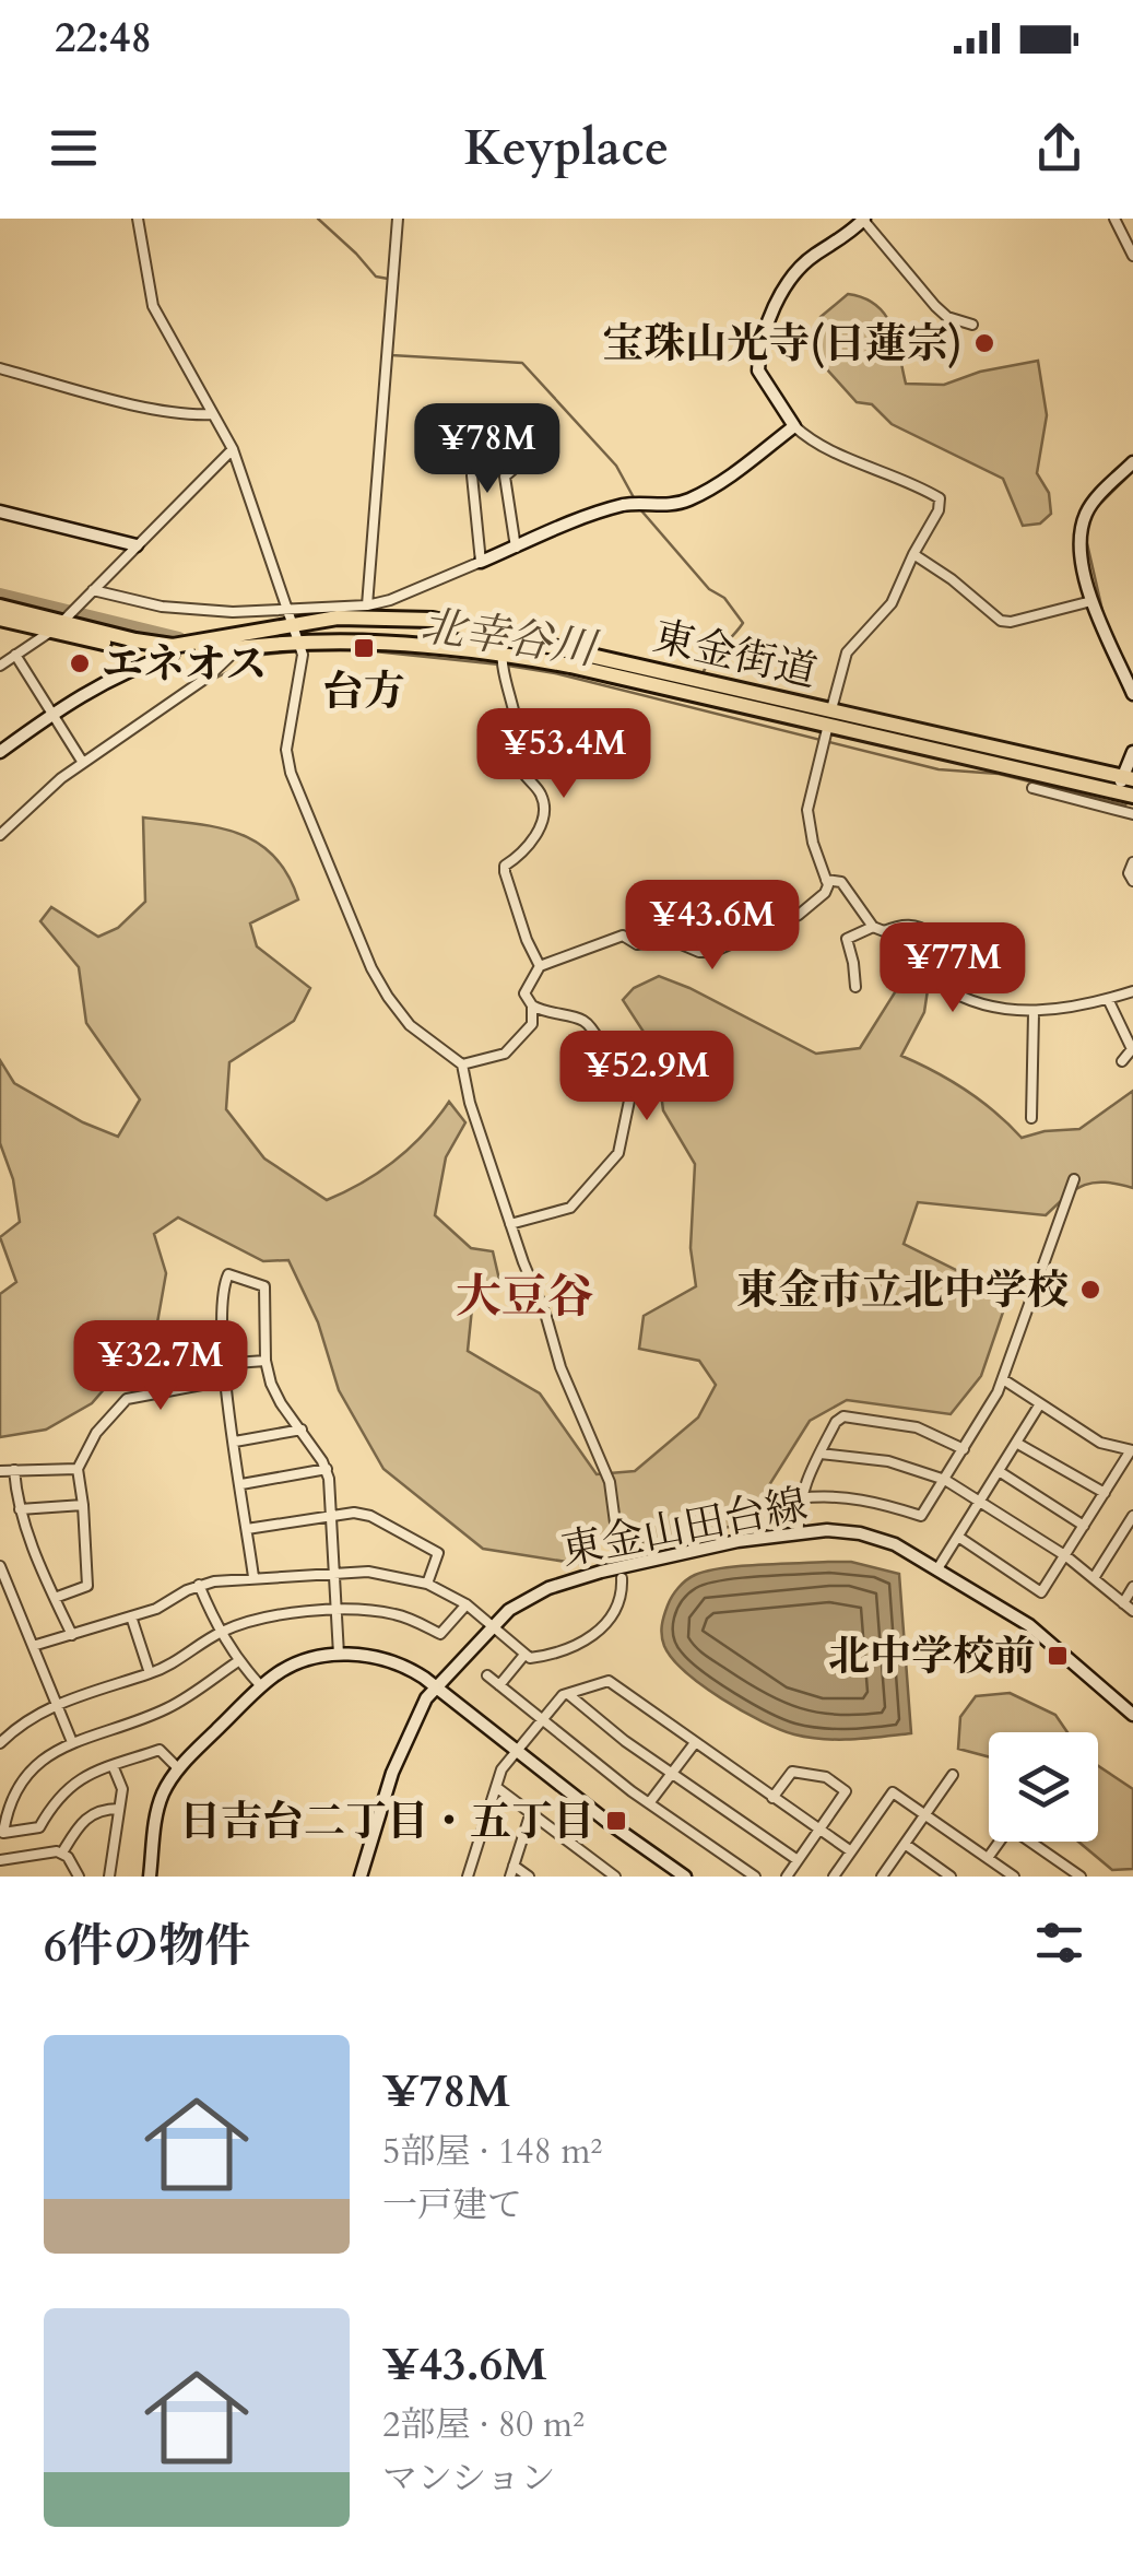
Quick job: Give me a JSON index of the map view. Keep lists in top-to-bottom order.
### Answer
{
  "streets": {
    "highway": ["東金街道"],
    "street": ["東金山田台線"]
  },
  "districts": ["大豆谷"],
  "water": ["北幸谷川"],
  "places": {
    "other": ["宝珠山光寺(日蓮宗)", "エネオス", "東金市立北中学校"],
    "transit": ["台方", "北中学校前", "日吉台二丁目・五丁目"]
  },
  "page": {
    "status": "22:48",
    "header": "Keyplace",
    "price": [
      "¥78M",
      "¥53.4M",
      "¥43.6M",
      "¥77M",
      "¥52.9M",
      "¥32.7M"
    ],
    "heading": "6件の物件",
    "list": [
      {
        "name": "¥78M",
        "note": "5部屋 · 148 m² · 一戸建て"
      },
      {
        "name": "¥43.6M",
        "note": "2部屋 · 80 m² · マンション"
      }
    ]
  }
}
